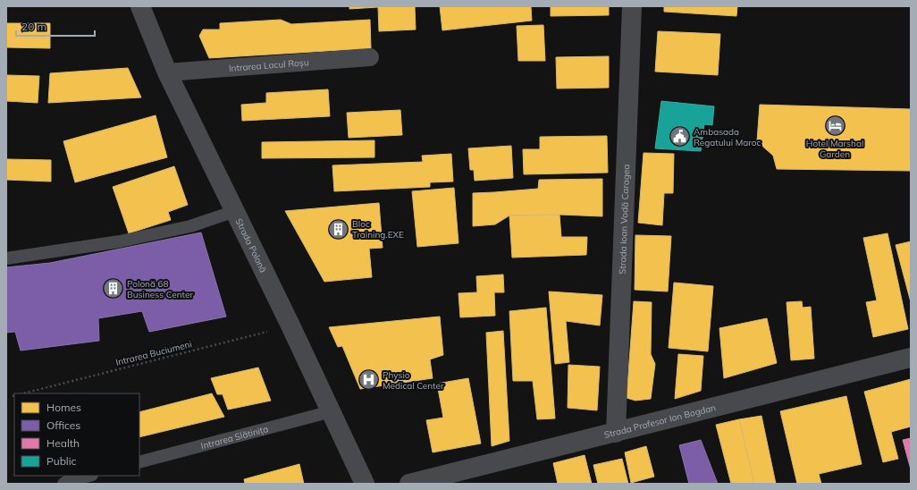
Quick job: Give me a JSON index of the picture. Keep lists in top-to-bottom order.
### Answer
{
  "streets": {
    "street": [
      "Intrarea Lacul Roșu",
      "Strada Ioan Vodă Caragea",
      "Strada Polonă",
      "Strada Profesor Ion Bogdan"
    ],
    "lane": ["Intrarea Slătinița"],
    "path": ["Intrarea Buciumeni"]
  },
  "crossings": [
    ["Intrarea Lacul Roșu", "Strada Polonă"],
    ["Strada Ioan Vodă Caragea", "Strada Profesor Ion Bogdan"],
    ["Strada Polonă", "Intrarea Buciumeni"],
    ["Strada Polonă", "Intrarea Slătinița"]
  ],
  "places": {
    "hotel": ["Hotel Marshal Garden"],
    "public building": ["Ambasada Regatului Maroc"],
    "building": ["Bloc Training.EXE", "Polonă 68 Business Center"],
    "hospital": ["Physio Medical Center"]
  },
  "legend": [
    "Homes",
    "Offices",
    "Health",
    "Public"
  ],
  "scale_bar": "20 m"
}
